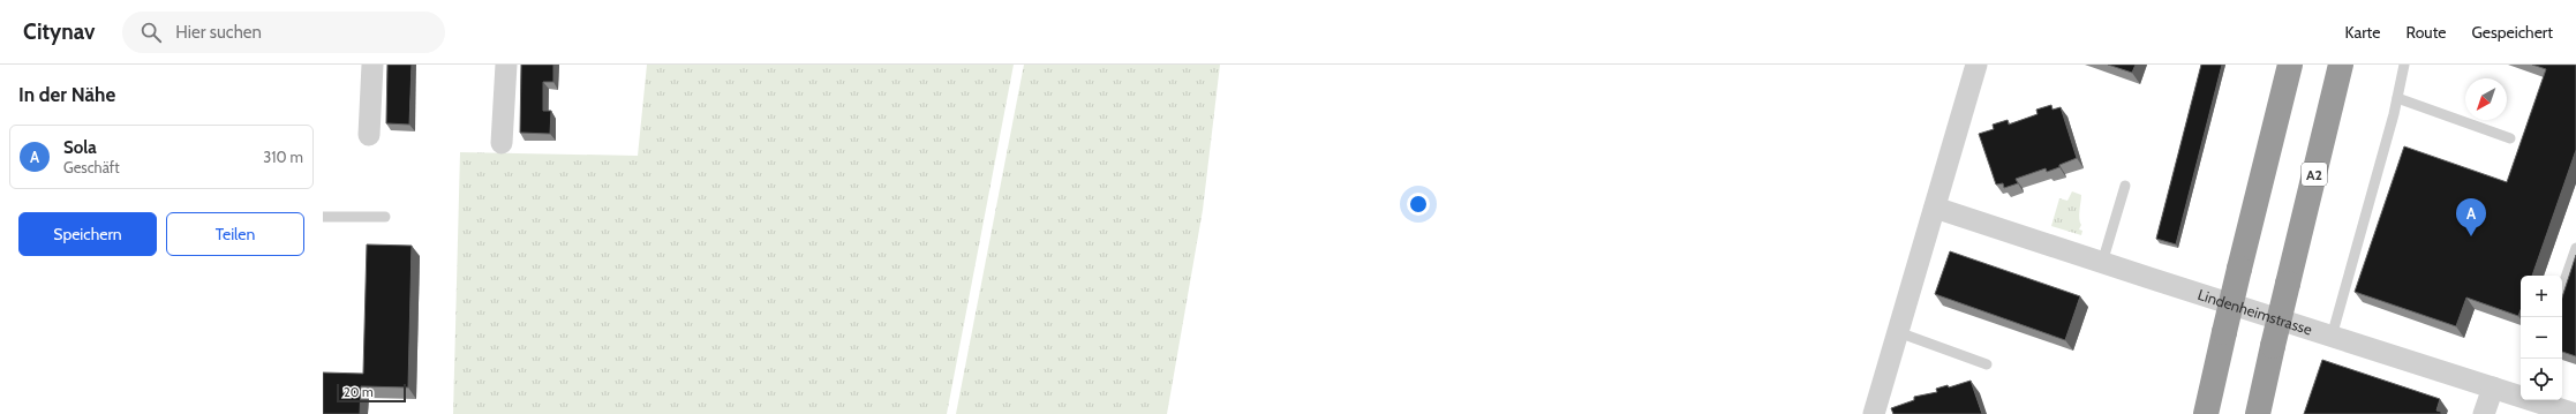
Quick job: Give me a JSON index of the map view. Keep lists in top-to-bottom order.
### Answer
{
  "streets": {
    "highway": ["A2"],
    "street": ["Lindenheimstrasse"]
  },
  "scale_bar": "20 m",
  "north": "bottom left",
  "page": {
    "header": "Citynav",
    "search": "Hier suchen",
    "nav": ["Karte", "Route", "Gespeichert"],
    "heading": "In der Nähe",
    "list": [
      {
        "mark": "A",
        "name": "Sola",
        "note": "Geschäft",
        "value": "310 m"
      }
    ],
    "buttons": ["Speichern", "Teilen"],
    "pins": "A",
    "map_buttons": ["+", "−"],
    "scale": "20 m"
  }
}
